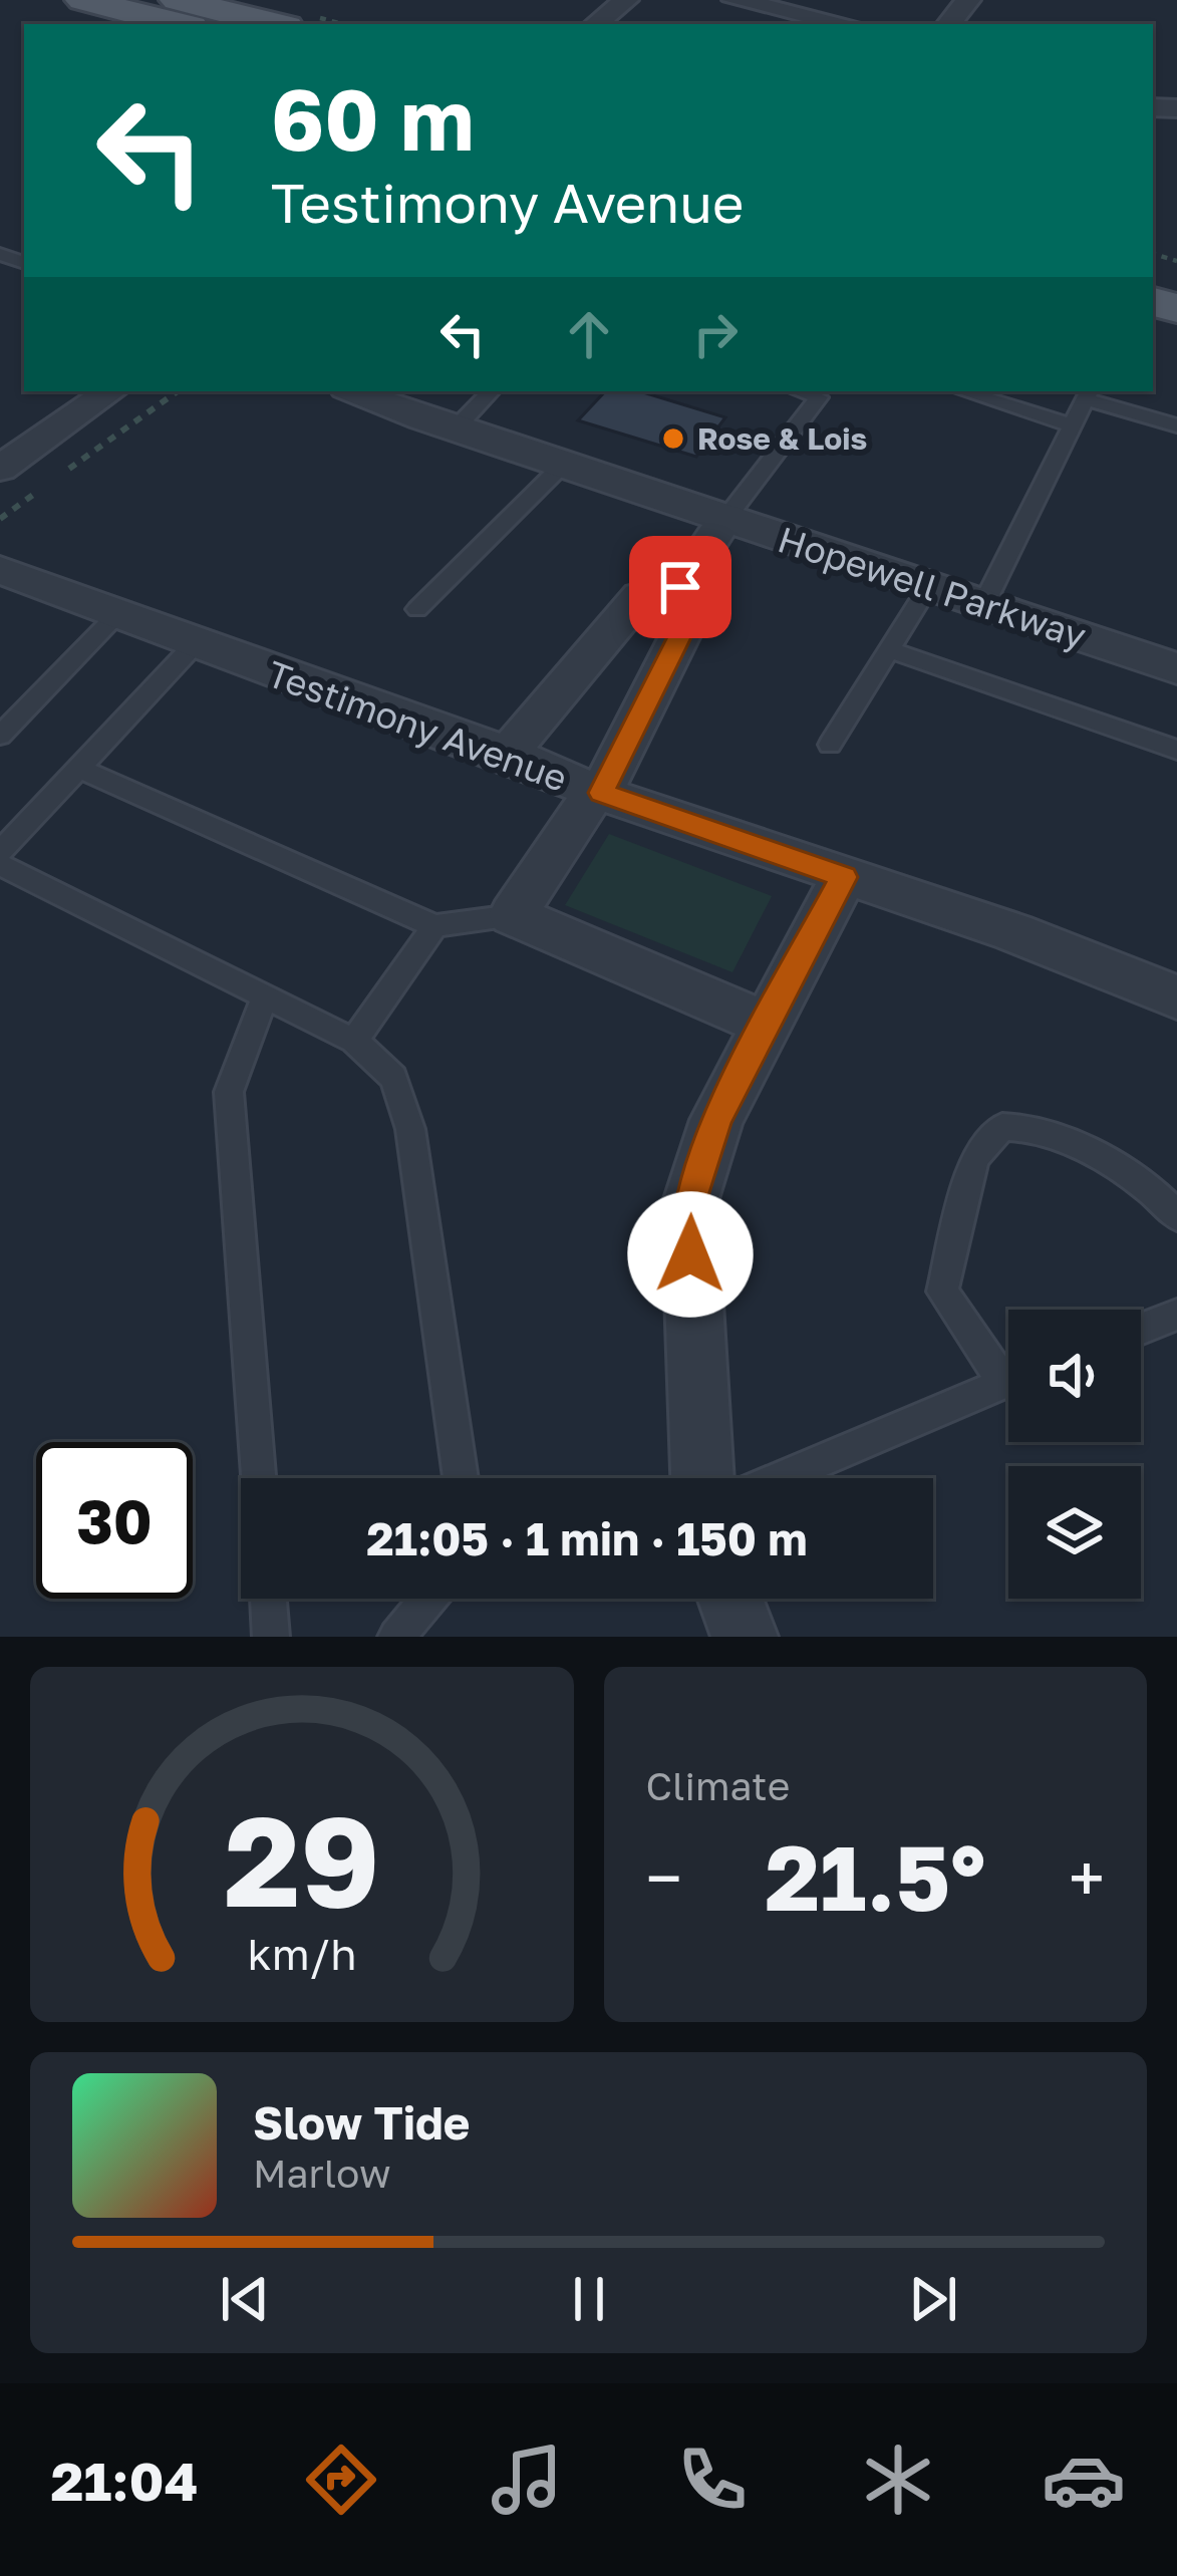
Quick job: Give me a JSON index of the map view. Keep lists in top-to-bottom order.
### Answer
{
  "streets": {
    "street": ["Hopewell Parkway", "Testimony Avenue"]
  },
  "places": ["Rose & Lois"],
  "page": {
    "turn": ["60 m", "Testimony Avenue"],
    "limit": "30",
    "trip": "21:05 · 1 min · 150 m",
    "tile": "Climate",
    "heat": ["−", "21.5°", "+"],
    "song": ["Slow Tide", "Marlow"],
    "tabs": "21:04",
    "gauge": ["29", "km/h"]
  }
}
